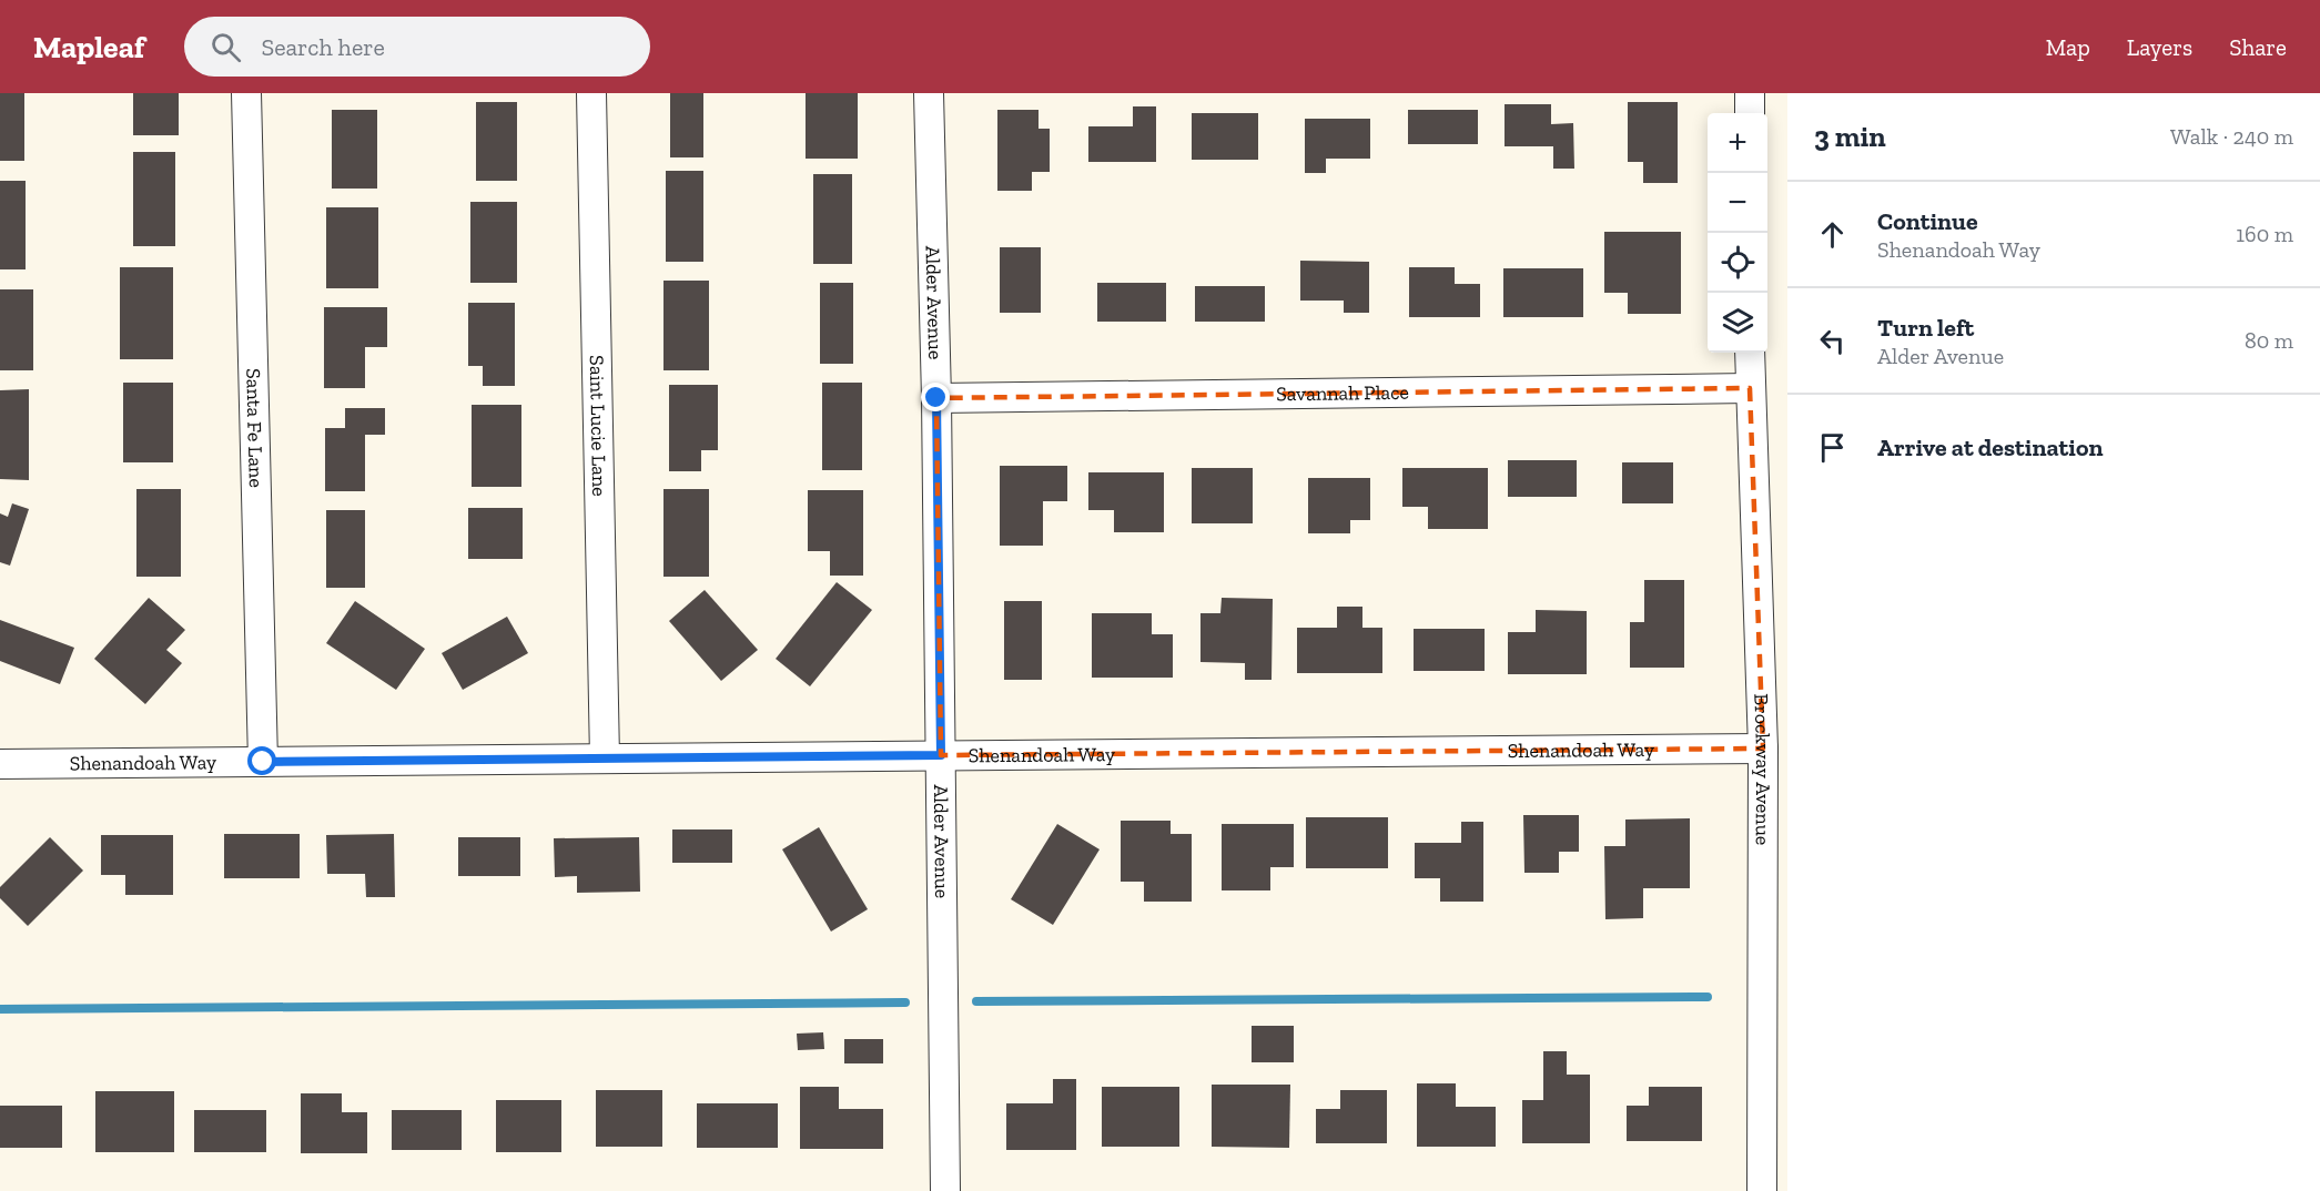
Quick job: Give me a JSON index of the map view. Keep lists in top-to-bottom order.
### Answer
{
  "streets": {
    "street": [
      "Alder Avenue",
      "Savannah Place",
      "Saint Lucie Lane",
      "Santa Fe Lane",
      "Shenandoah Way",
      "Brockway Avenue"
    ]
  },
  "crossings": [
    ["Alder Avenue", "Savannah Place"],
    ["Alder Avenue", "Shenandoah Way"],
    ["Savannah Place", "Brockway Avenue"],
    ["Saint Lucie Lane", "Shenandoah Way"],
    ["Santa Fe Lane", "Shenandoah Way"],
    ["Shenandoah Way", "Brockway Avenue"]
  ],
  "page": {
    "header": "Mapleaf",
    "search": "Search here",
    "nav": ["Map", "Layers", "Share"],
    "heading": ["3 min", "Walk · 240 m"],
    "map_buttons": ["+", "−"],
    "list": [
      ["Continue", "Shenandoah Way", "160 m"],
      ["Turn left", "Alder Avenue", "80 m"],
      "Arrive at destination"
    ]
  }
}
